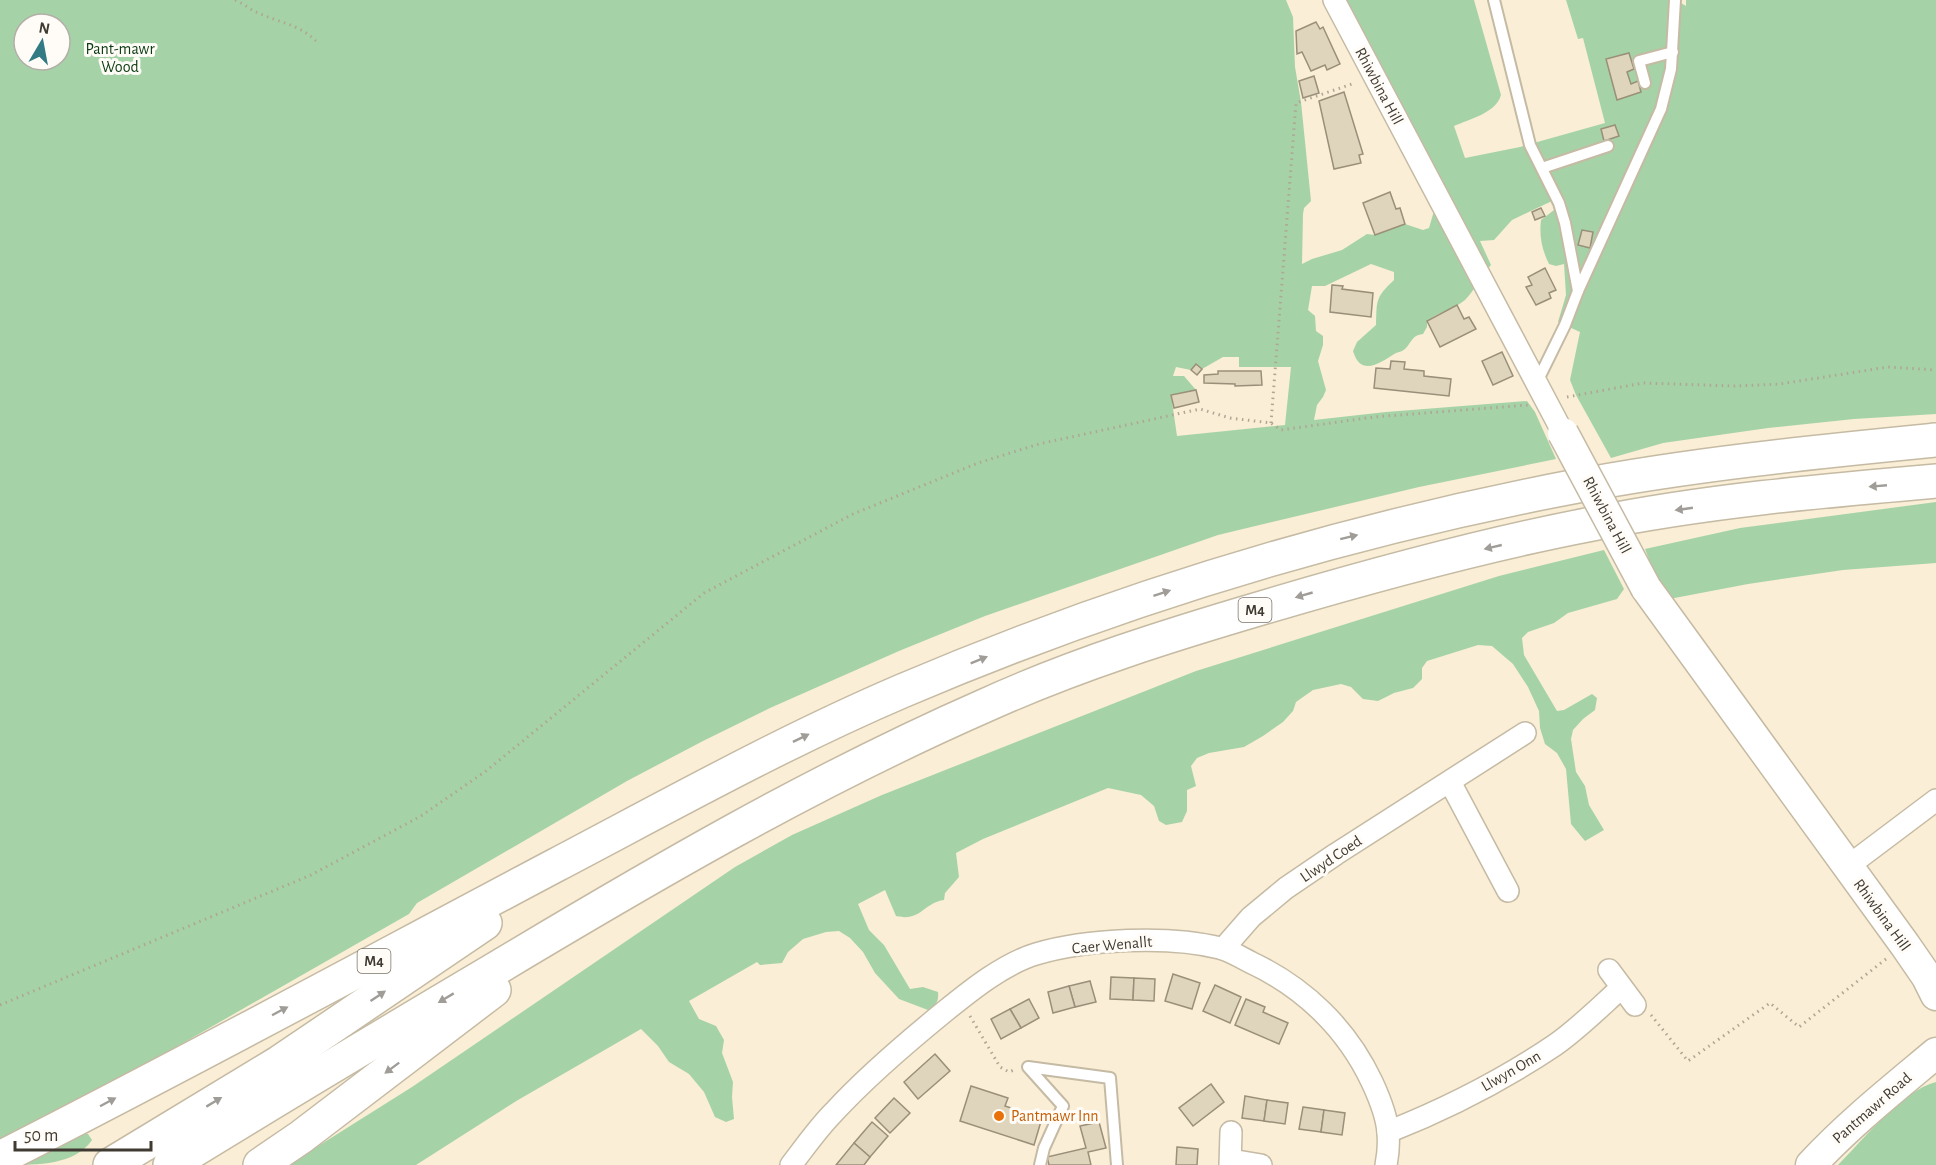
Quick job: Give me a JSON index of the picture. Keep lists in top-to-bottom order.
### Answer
{
  "streets": {
    "highway": ["M4"],
    "street": [
      "Rhiwbina Hill",
      "Llwyd Coed",
      "Caer Wenallt",
      "Llwyn Onn",
      "Pantmawr Road"
    ]
  },
  "crossings": [
    ["Llwyd Coed", "Caer Wenallt"],
    ["Caer Wenallt", "Llwyn Onn"]
  ],
  "parks": ["Pant-mawr Wood"],
  "places": ["Pantmawr Inn"],
  "scale_bar": "50 m",
  "north": "top"
}
